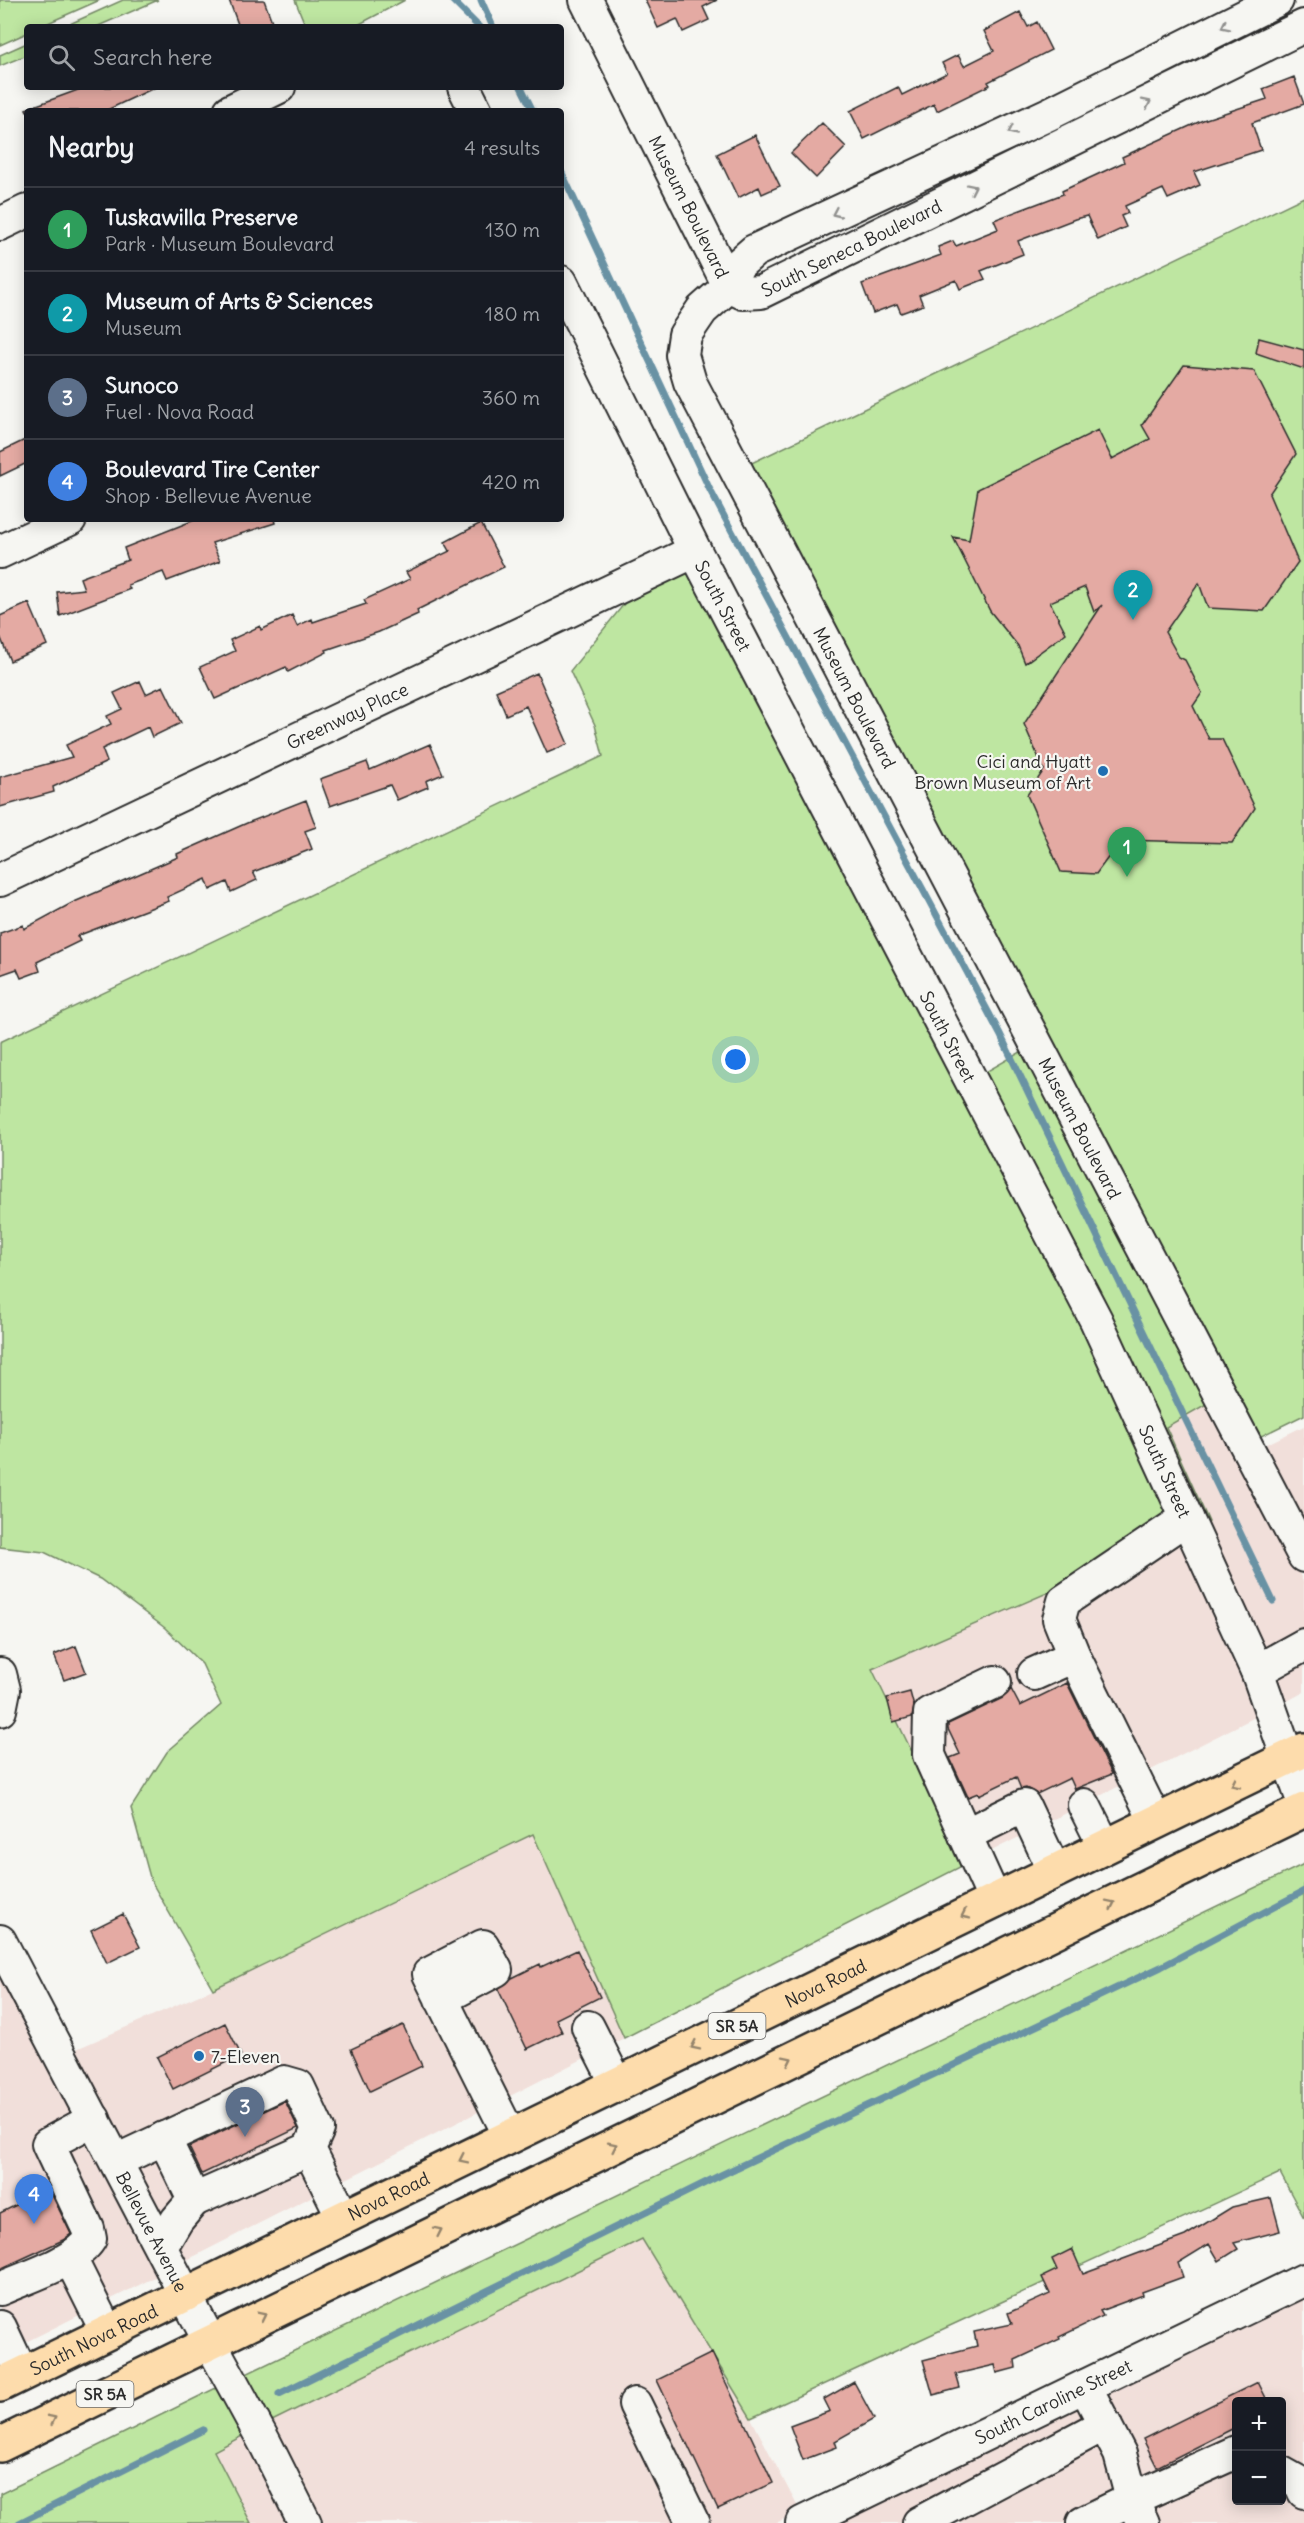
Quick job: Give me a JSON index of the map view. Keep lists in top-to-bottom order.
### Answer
{
  "streets": {
    "main road": ["Nova Road", "SR 5A", "South Nova Road"],
    "street": [
      "Museum Boulevard",
      "South Seneca Boulevard",
      "South Street",
      "Greenway Place",
      "Bellevue Avenue",
      "South Caroline Street"
    ]
  },
  "crossings": [
    ["Museum Boulevard", "South Seneca Boulevard"],
    ["South Street", "Greenway Place"],
    ["South Street", "Nova Road"],
    ["Nova Road", "Bellevue Avenue"],
    ["Nova Road", "South Nova Road"],
    ["SR 5A", "Bellevue Avenue"],
    ["Bellevue Avenue", "South Nova Road"]
  ],
  "places": ["Cici and Hyatt Brown Museum of Art", "7-Eleven"],
  "page": {
    "search": "Search here",
    "heading": ["Nearby", "4 results"],
    "list": [
      {
        "mark": "1",
        "name": "Tuskawilla Preserve",
        "note": "Park · Museum Boulevard",
        "value": "130 m"
      },
      {
        "mark": "2",
        "name": "Museum of Arts & Sciences",
        "note": "Museum",
        "value": "180 m"
      },
      {
        "mark": "3",
        "name": "Sunoco",
        "note": "Fuel · Nova Road",
        "value": "360 m"
      },
      {
        "mark": "4",
        "name": "Boulevard Tire Center",
        "note": "Shop · Bellevue Avenue",
        "value": "420 m"
      }
    ],
    "pins": [
      "2",
      "1",
      "3",
      "4"
    ],
    "map_buttons": ["+", "−"]
  }
}
